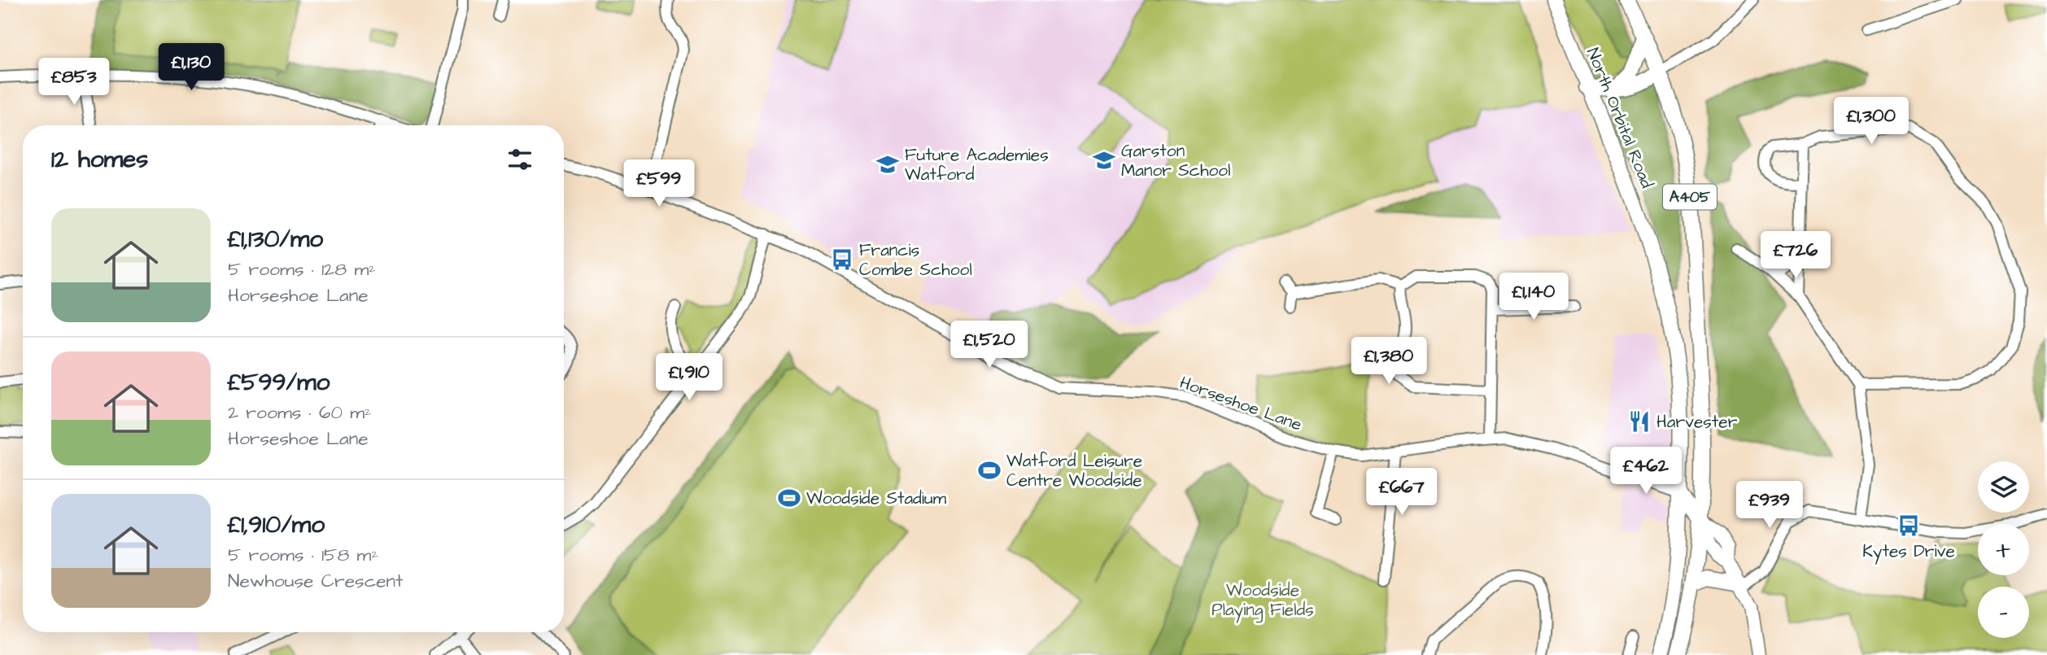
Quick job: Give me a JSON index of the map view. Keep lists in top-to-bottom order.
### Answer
{
  "streets": {
    "highway": ["North Orbital Road", "A405"],
    "street": ["Horseshoe Lane"]
  },
  "crossings": [
    ["North Orbital Road", "Horseshoe Lane"]
  ],
  "parks": ["Woodside Playing Fields"],
  "places": {
    "school or university": ["Garston Manor School", "Future Academies Watford"],
    "bus stop": ["Francis Combe School", "Kytes Drive"],
    "restaurant": ["Harvester"],
    "sports": ["Watford Leisure Centre Woodside", "Woodside Stadium"]
  },
  "page": {
    "price": [
      "£1,130",
      "£853",
      "£1,300",
      "£599",
      "£726",
      "£1,140",
      "£1,520",
      "£1,380",
      "£1,910",
      "£462",
      "£667",
      "£939"
    ],
    "heading": "12 homes",
    "list": [
      {
        "name": "£1,130/mo",
        "note": "5 rooms · 128 m² · Horseshoe Lane"
      },
      {
        "name": "£599/mo",
        "note": "2 rooms · 60 m² · Horseshoe Lane"
      },
      {
        "name": "£1,910/mo",
        "note": "5 rooms · 158 m² · Newhouse Crescent"
      }
    ],
    "map_buttons": ["+", "−"]
  }
}
